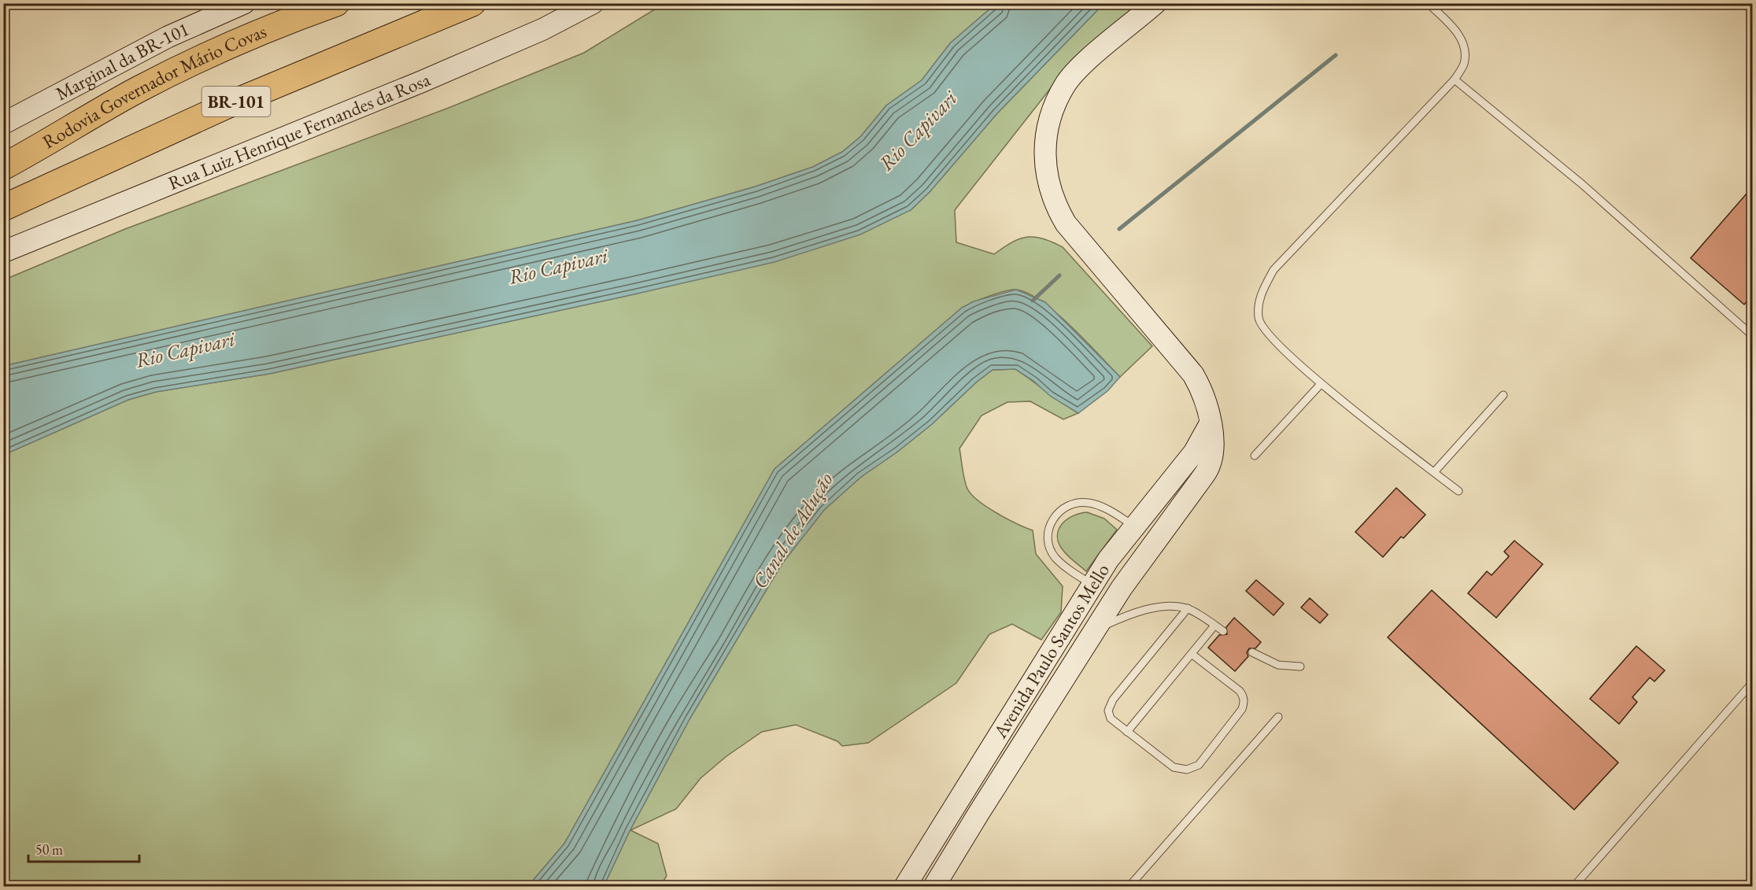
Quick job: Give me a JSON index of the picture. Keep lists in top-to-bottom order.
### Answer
{
  "streets": {
    "highway": ["Rodovia Governador Mário Covas", "BR-101"],
    "street": ["Marginal da BR-101", "Rua Luiz Henrique Fernandes da Rosa", "Avenida Paulo Santos Mello"]
  },
  "water": ["Rio Capivari", "Canal de Adução"],
  "scale_bar": "50 m"
}
